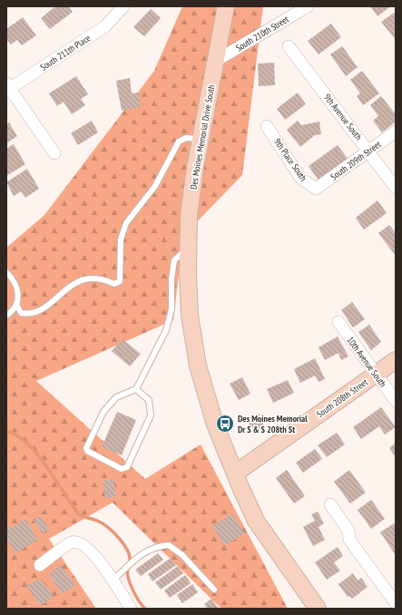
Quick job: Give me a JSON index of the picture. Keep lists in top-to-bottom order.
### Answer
{
  "streets": {
    "main road": ["Des Moines Memorial Drive South", "South 208th Street"],
    "street": [
      "South 210th Street",
      "South 211th Place",
      "9th Avenue South",
      "9th Place South",
      "South 209th Street",
      "10th Avenue South"
    ]
  },
  "crossings": [
    ["South 210th Street", "Des Moines Memorial Drive South"],
    ["9th Avenue South", "South 209th Street"],
    ["Des Moines Memorial Drive South", "South 208th Street"],
    ["9th Place South", "South 209th Street"],
    ["10th Avenue South", "South 208th Street"]
  ],
  "places": {
    "bus stop": ["Des Moines Memorial Dr S & S 208th St"]
  }
}
